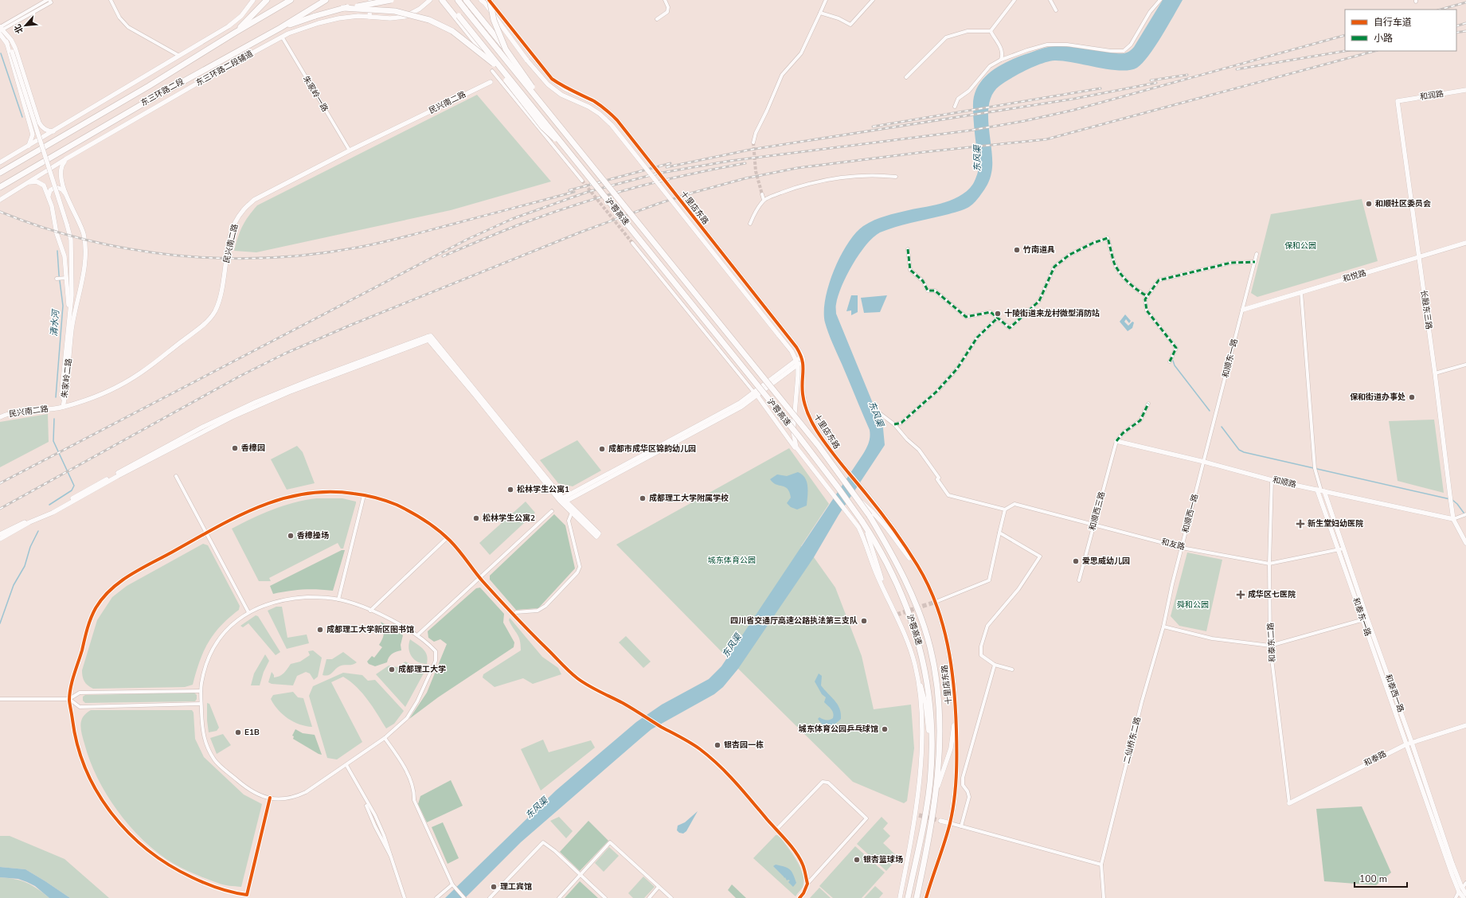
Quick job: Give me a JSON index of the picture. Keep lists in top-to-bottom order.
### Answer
{
  "streets": {
    "highway": ["东三环路二段", "沪蓉高速"],
    "street": [
      "东三环路二段辅道",
      "朱家岭一路",
      "和润路",
      "民兴南二路",
      "十里店东路",
      "和悦路",
      "长融东三路",
      "和顺东一路",
      "朱家岭二路",
      "和顺路",
      "和顺西三路",
      "和顺西一路",
      "和友路",
      "和泰东一路",
      "和泰东二路",
      "和泰西一路",
      "二仙桥东二路",
      "和泰路"
    ]
  },
  "crossings": [
    ["东三环路二段辅道", "朱家岭一路"],
    ["朱家岭一路", "民兴南二路"],
    ["和润路", "长融东三路"],
    ["民兴南二路", "朱家岭二路"],
    ["和悦路", "长融东三路"],
    ["和悦路", "和顺东一路"],
    ["长融东三路", "和顺路"],
    ["和顺东一路", "和顺路"],
    ["和顺东一路", "和顺西一路"],
    ["和顺路", "和顺西三路"],
    ["和顺路", "和顺西一路"],
    ["和顺路", "和泰东一路"],
    ["和顺路", "和泰东二路"],
    ["和顺路", "和泰西一路"],
    ["和顺西三路", "和友路"],
    ["和顺西一路", "和友路"],
    ["和顺西一路", "二仙桥东二路"],
    ["和友路", "和泰东一路"],
    ["和友路", "和泰东二路"],
    ["和友路", "和泰西一路"],
    ["和泰东一路", "和泰西一路"],
    ["和泰东一路", "和泰路"],
    ["和泰东二路", "和泰路"],
    ["和泰西一路", "和泰路"]
  ],
  "water": ["东风渠", "清水河"],
  "parks": ["保和公园", "城东体育公园", "舜和公园"],
  "places": {
    "other": [
      "和顺社区委员会",
      "竹南道具",
      "十陵街道来龙村微型消防站",
      "保和街道办事处",
      "香樟园",
      "成都市成华区锦韵幼儿园",
      "松林学生公寓1",
      "成都理工大学附属学校",
      "松林学生公寓2",
      "香樟操场",
      "爱思威幼儿园",
      "四川省交通厅高速公路执法第三支队",
      "成都理工大学新区图书馆",
      "成都理工大学",
      "城东体育公园乒乓球馆",
      "E1B",
      "银杏园一栋",
      "银杏篮球场",
      "理工宾馆"
    ],
    "health": ["新生堂妇幼医院", "成华区七医院"]
  },
  "legend": ["自行车道", "小路"],
  "scale_bar": "100 m",
  "north": "bottom left"
}
